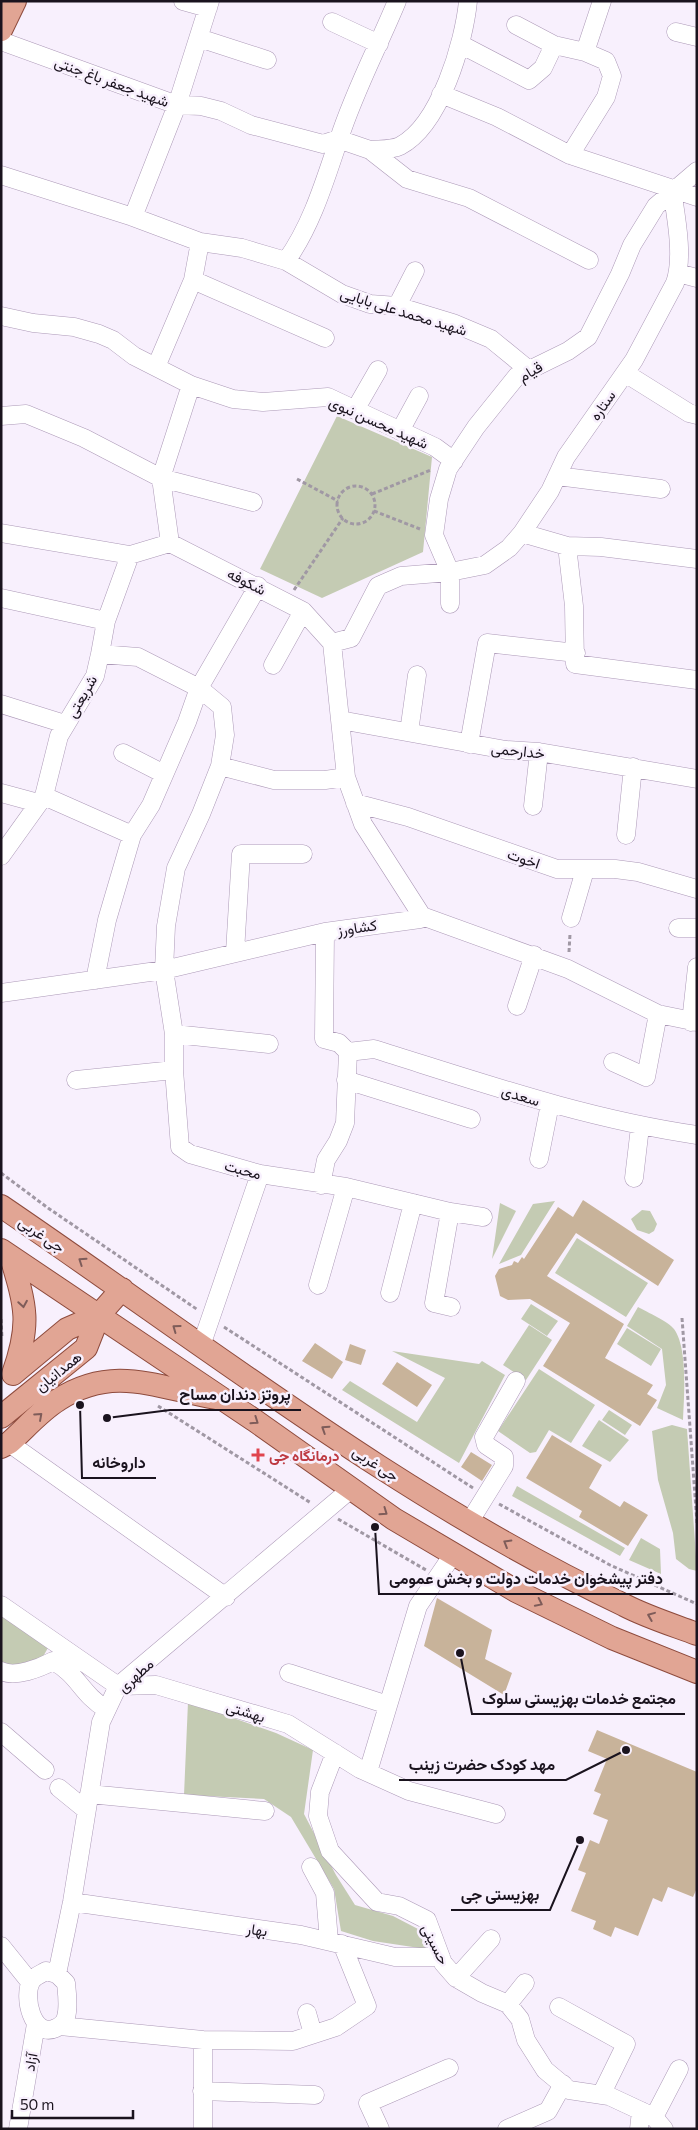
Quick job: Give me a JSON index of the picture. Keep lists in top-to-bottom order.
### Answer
{
  "streets": {
    "main road": ["جی غربی", "همدانیان"],
    "street": [
      "شهید جعفر باغ جنتی",
      "شهید محمد علی بابایی",
      "قیام",
      "ستاره",
      "شهید محسن نبوی",
      "شکوفه",
      "شریعتی",
      "خدارحمی",
      "اخوت",
      "کشاورز",
      "سعدی",
      "محبت",
      "مطهری",
      "بهشتی",
      "بهار",
      "حسینی",
      "آزاد"
    ]
  },
  "crossings": [
    ["شهید محمد علی بابایی", "قیام"],
    ["قیام", "ستاره"],
    ["قیام", "شهید محسن نبوی"],
    ["کشاورز", "محبت"],
    ["مطهری", "بهشتی"],
    ["مطهری", "بهار"],
    ["مطهری", "آزاد"],
    ["بهشتی", "حسینی"],
    ["بهار", "حسینی"]
  ],
  "places": {
    "other": [
      "داروخانه",
      "پروتز دندان مساح",
      "دفتر پیشخوان خدمات دولت و بخش عمومی",
      "مجتمع خدمات بهزیستی سلوک",
      "مهد کودک حضرت زینب",
      "بهزیستی جی"
    ],
    "health": ["درمانگاه جی"]
  },
  "scale_bar": "50 m"
}
